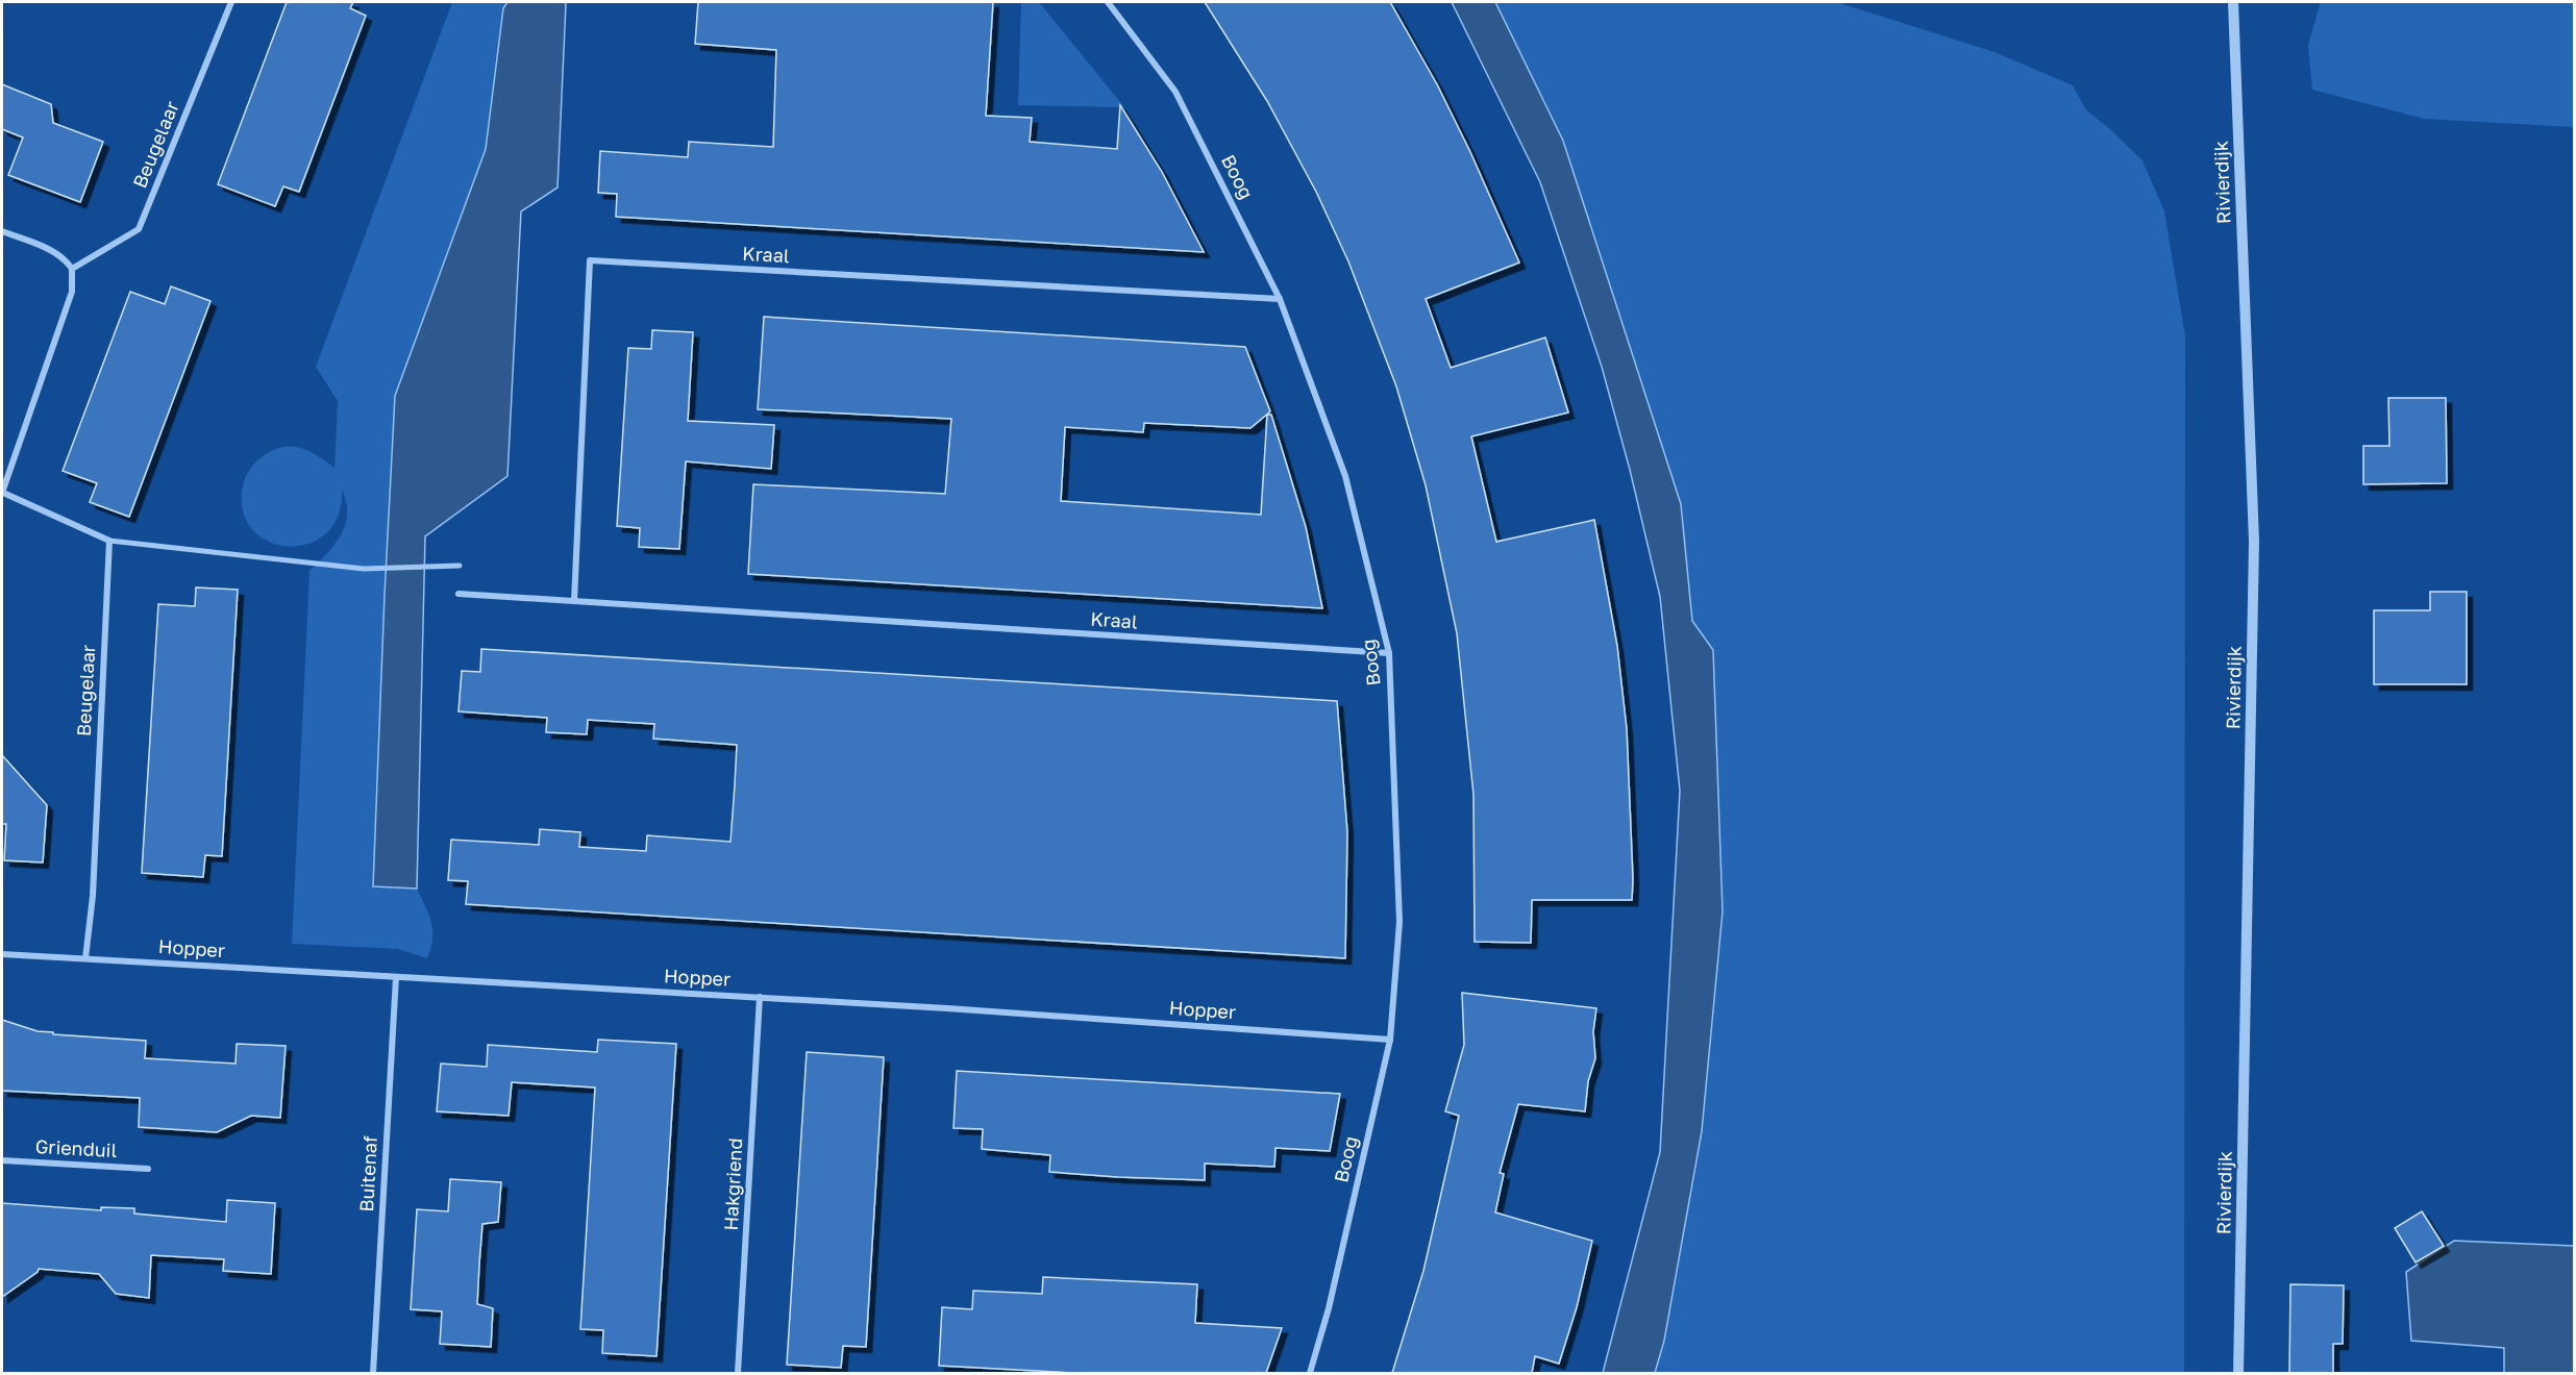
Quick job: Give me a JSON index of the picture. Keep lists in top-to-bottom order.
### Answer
{
  "streets": {
    "street": [
      "Beugelaar",
      "Boog",
      "Rivierdijk",
      "Kraal",
      "Hopper",
      "Grienduil",
      "Buitenaf",
      "Hakgriend"
    ]
  },
  "crossings": [
    ["Beugelaar", "Hopper"],
    ["Boog", "Kraal"],
    ["Boog", "Hopper"],
    ["Hopper", "Buitenaf"],
    ["Hopper", "Hakgriend"]
  ]
}
